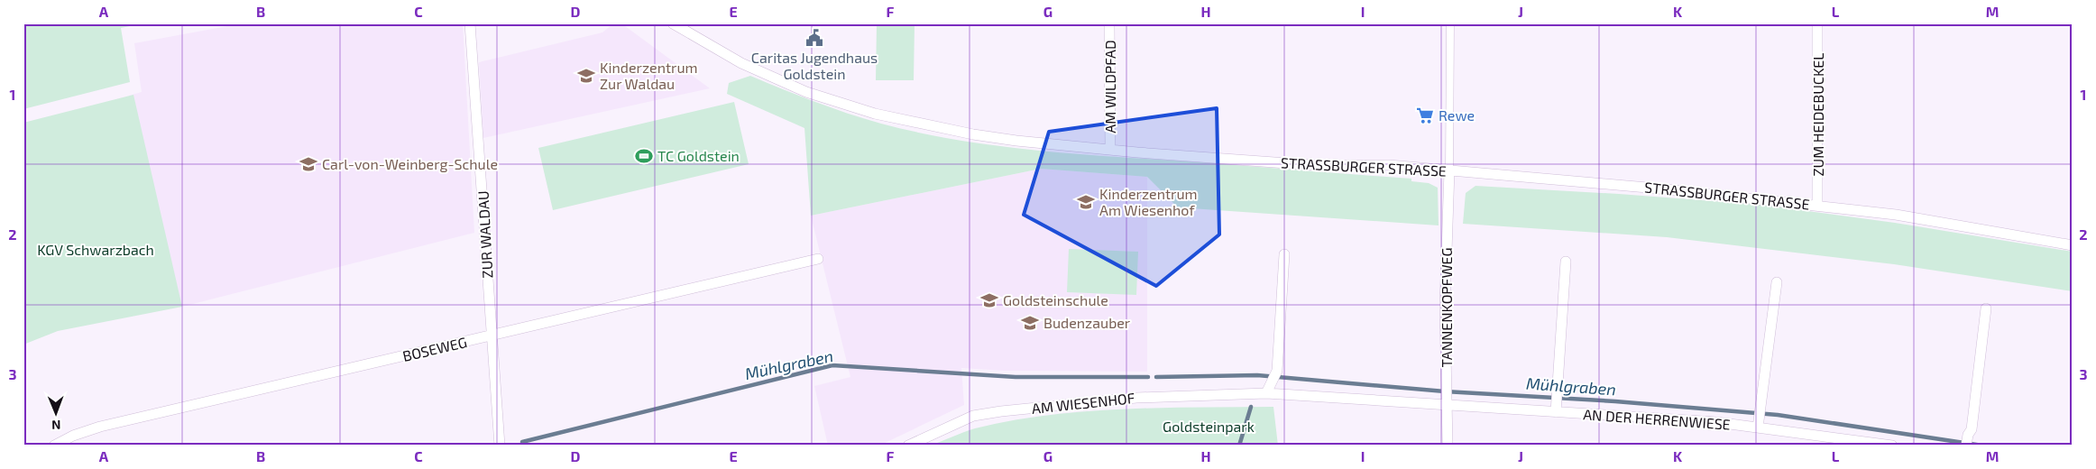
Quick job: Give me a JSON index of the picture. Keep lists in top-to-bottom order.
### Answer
{
  "streets": {
    "street": [
      "AM WILDPFAD",
      "ZUM HEIDEBUCKEL",
      "STRASSBURGER STRASSE",
      "ZUR WALDAU",
      "TANNENKOPFWEG",
      "BOSEWEG",
      "AM WIESENHOF",
      "AN DER HERRENWIESE"
    ]
  },
  "crossings": [
    ["AM WILDPFAD", "STRASSBURGER STRASSE"],
    ["ZUM HEIDEBUCKEL", "STRASSBURGER STRASSE"],
    ["STRASSBURGER STRASSE", "TANNENKOPFWEG"],
    ["ZUR WALDAU", "BOSEWEG"],
    ["TANNENKOPFWEG", "AM WIESENHOF"],
    ["TANNENKOPFWEG", "AN DER HERRENWIESE"],
    ["AM WIESENHOF", "AN DER HERRENWIESE"]
  ],
  "water": ["Mühlgraben"],
  "parks": ["KGV Schwarzbach", "Goldsteinpark"],
  "places": {
    "public building": ["Caritas Jugendhaus Goldstein"],
    "school or university": [
      "Kinderzentrum Zur Waldau",
      "Carl-von-Weinberg-Schule",
      "Kinderzentrum Am Wiesenhof",
      "Goldsteinschule",
      "Budenzauber"
    ],
    "supermarket": ["Rewe"],
    "sports": ["TC Goldstein"]
  },
  "north": "bottom",
  "grid": {
    "columns": [
      "A",
      "B",
      "C",
      "D",
      "E",
      "F",
      "G",
      "H",
      "I",
      "J",
      "K",
      "L",
      "M"
    ],
    "rows": ["1", "2", "3"]
  }
}
